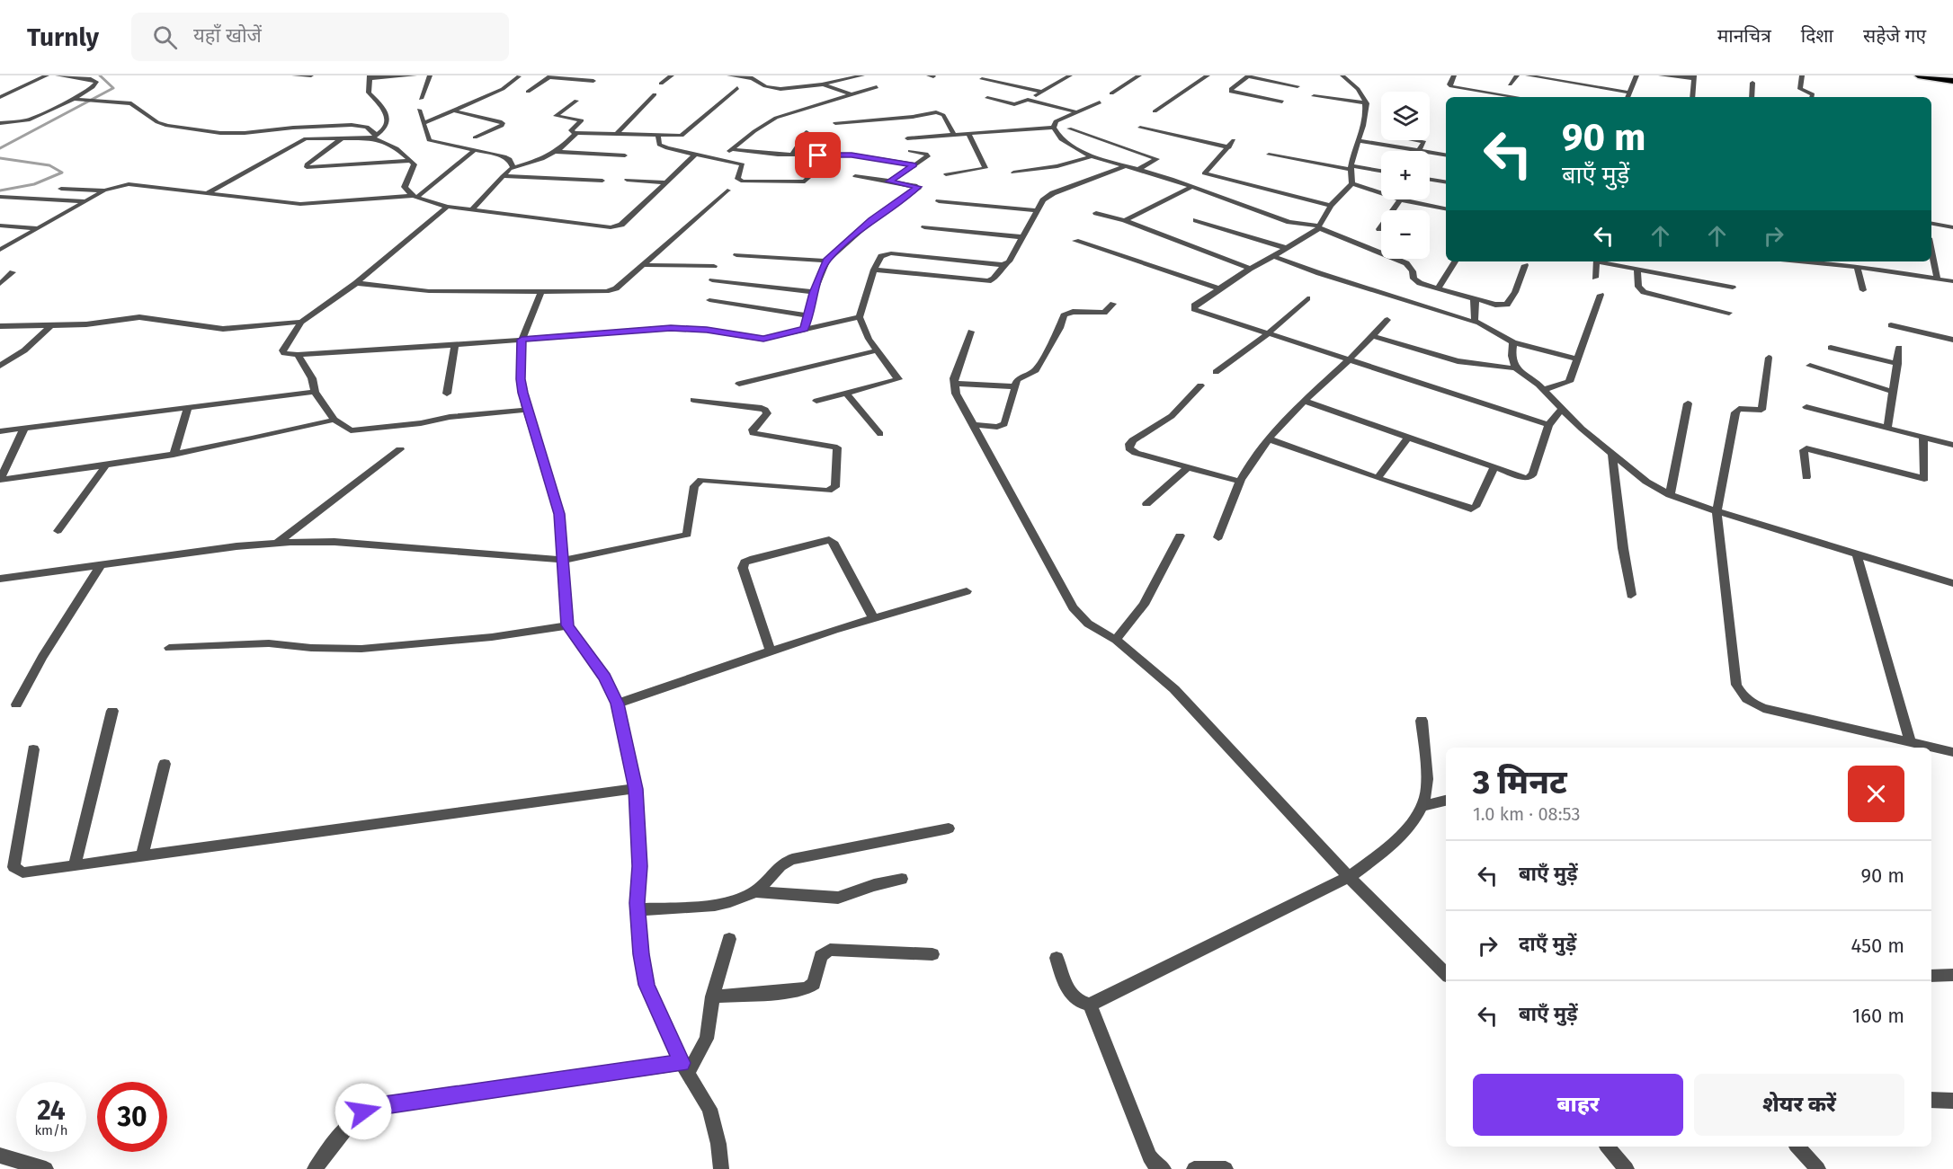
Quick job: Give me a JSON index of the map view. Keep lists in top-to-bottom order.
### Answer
{
  "page": {
    "header": "Turnly",
    "search": "यहाँ खोजें",
    "nav": ["मानचित्र", "दिशा", "सहेजे गए"],
    "map_buttons": ["+", "−"],
    "turn": ["90 m", "बाएँ मुड़ें"],
    "heading": ["3 मिनट", "1.0 km · 08:53"],
    "list": [
      {
        "name": "बाएँ मुड़ें",
        "value": "90 m"
      },
      {
        "name": "दाएँ मुड़ें",
        "value": "450 m"
      },
      {
        "name": "बाएँ मुड़ें",
        "value": "160 m"
      }
    ],
    "buttons": ["बाहर", "शेयर करें"],
    "speed": "24 km/h",
    "limit": "30"
  }
}
